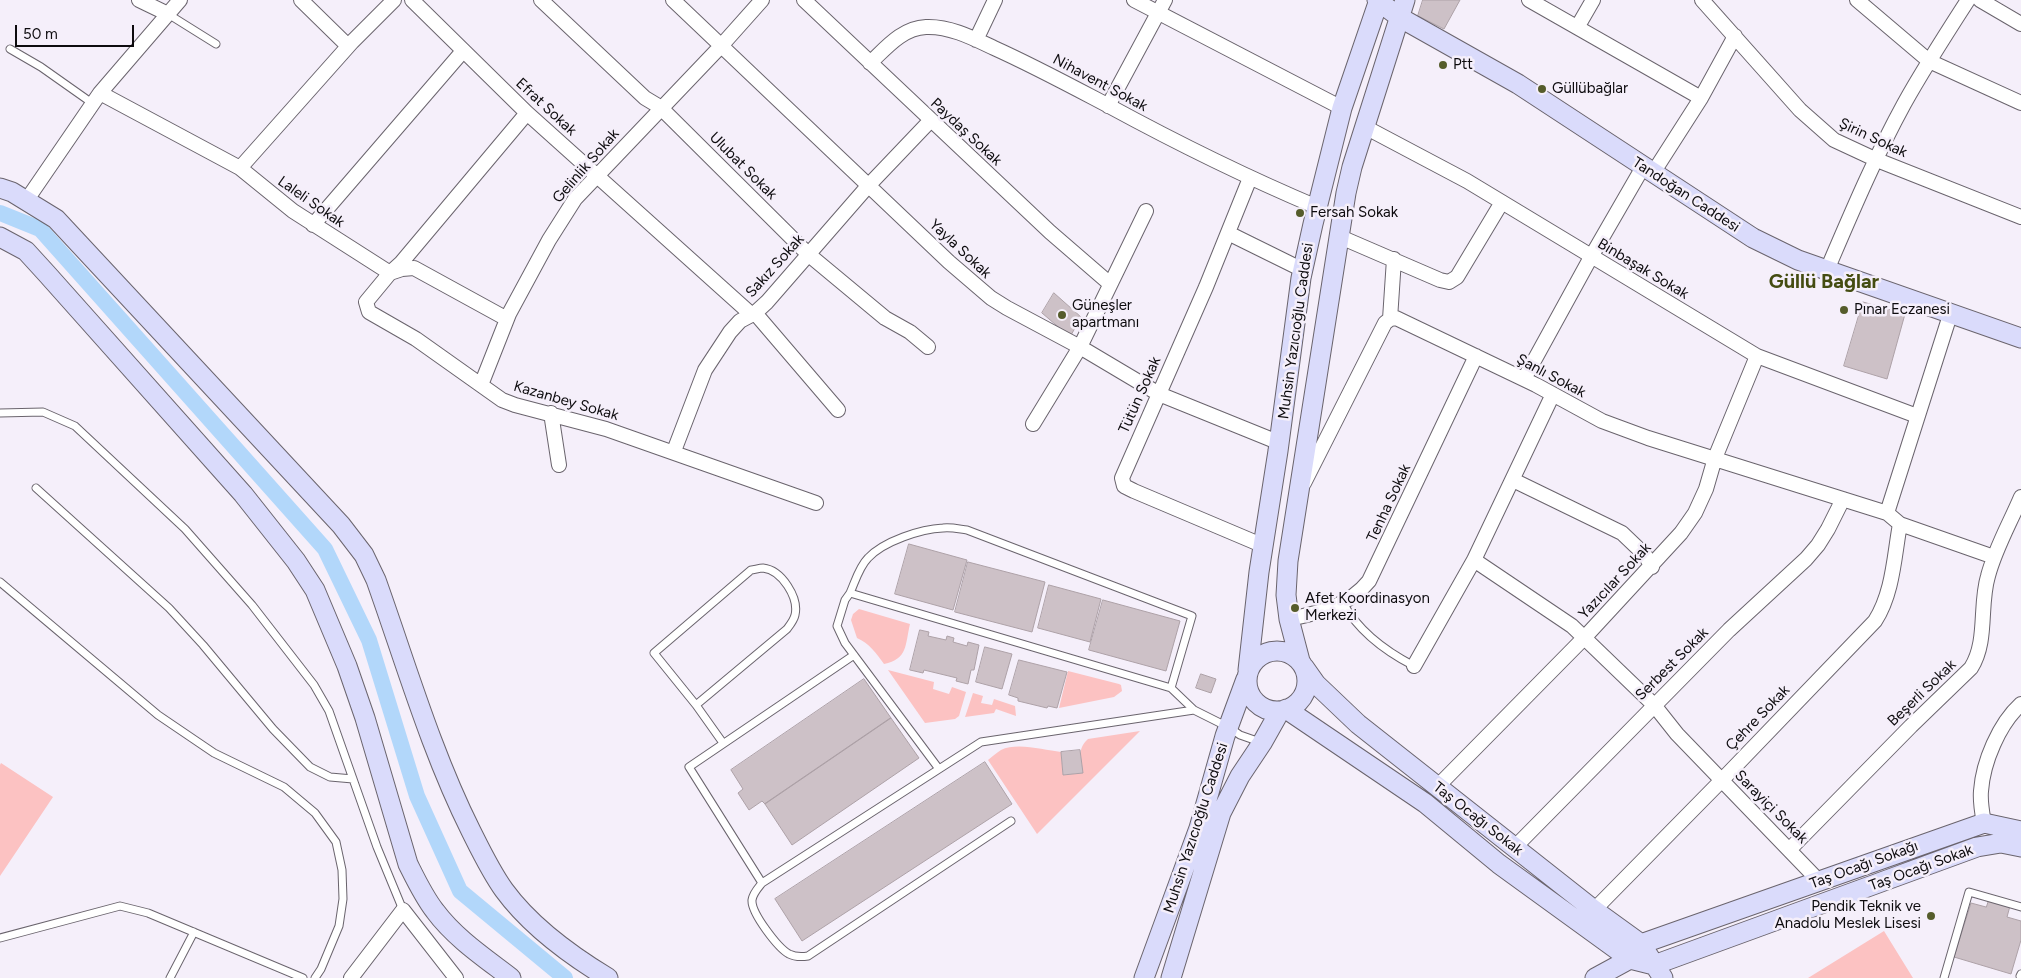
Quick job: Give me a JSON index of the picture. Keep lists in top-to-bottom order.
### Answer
{
  "streets": {
    "street": [
      "Nihavent Sokak",
      "Efrat Sokak",
      "Paydaş Sokak",
      "Şirin Sokak",
      "Gelinlik Sokak",
      "Ulubat Sokak",
      "Tandoğan Caddesi",
      "Laleli Sokak",
      "Yayla Sokak",
      "Sakız Sokak",
      "Binbaşak Sokak",
      "Muhsin Yazıcıoğlu Caddesi",
      "Şanlı Sokak",
      "Tütün Sokak",
      "Kazanbey Sokak",
      "Tenha Sokak",
      "Yazıcılar Sokak",
      "Serbest Sokak",
      "Beşerli Sokak",
      "Çehre Sokak",
      "Sarayiçi Sokak",
      "Taş Ocağı Sokak",
      "Taş Ocağı Sokağı"
    ]
  },
  "crossings": [
    ["Nihavent Sokak", "Paydaş Sokak"],
    ["Nihavent Sokak", "Muhsin Yazıcıoğlu Caddesi"],
    ["Nihavent Sokak", "Tütün Sokak"],
    ["Efrat Sokak", "Gelinlik Sokak"],
    ["Efrat Sokak", "Sakız Sokak"],
    ["Paydaş Sokak", "Sakız Sokak"],
    ["Gelinlik Sokak", "Ulubat Sokak"],
    ["Gelinlik Sokak", "Yayla Sokak"],
    ["Gelinlik Sokak", "Kazanbey Sokak"],
    ["Ulubat Sokak", "Sakız Sokak"],
    ["Tandoğan Caddesi", "Muhsin Yazıcıoğlu Caddesi"],
    ["Laleli Sokak", "Kazanbey Sokak"],
    ["Yayla Sokak", "Sakız Sokak"],
    ["Yayla Sokak", "Muhsin Yazıcıoğlu Caddesi"],
    ["Yayla Sokak", "Tütün Sokak"],
    ["Sakız Sokak", "Kazanbey Sokak"],
    ["Binbaşak Sokak", "Muhsin Yazıcıoğlu Caddesi"],
    ["Binbaşak Sokak", "Yazıcılar Sokak"],
    ["Muhsin Yazıcıoğlu Caddesi", "Tütün Sokak"],
    ["Muhsin Yazıcıoğlu Caddesi", "Tenha Sokak"],
    ["Muhsin Yazıcıoğlu Caddesi", "Taş Ocağı Sokak"],
    ["Şanlı Sokak", "Tenha Sokak"],
    ["Şanlı Sokak", "Yazıcılar Sokak"],
    ["Şanlı Sokak", "Serbest Sokak"],
    ["Yazıcılar Sokak", "Sarayiçi Sokak"],
    ["Yazıcılar Sokak", "Taş Ocağı Sokak"],
    ["Serbest Sokak", "Sarayiçi Sokak"],
    ["Serbest Sokak", "Taş Ocağı Sokak"],
    ["Beşerli Sokak", "Sarayiçi Sokak"],
    ["Çehre Sokak", "Sarayiçi Sokak"],
    ["Çehre Sokak", "Taş Ocağı Sokak"],
    ["Sarayiçi Sokak", "Taş Ocağı Sokağı"],
    ["Taş Ocağı Sokak", "Taş Ocağı Sokağı"]
  ],
  "districts": ["Güllü Bağlar"],
  "places": [
    "Ptt",
    "Güllübağlar",
    "Fersah Sokak",
    "Pınar Eczanesi",
    "Güneşler apartmanı",
    "Afet Koordinasyon Merkezi",
    "Pendik Teknik ve Anadolu Meslek Lisesi"
  ],
  "scale_bar": "50 m"
}
